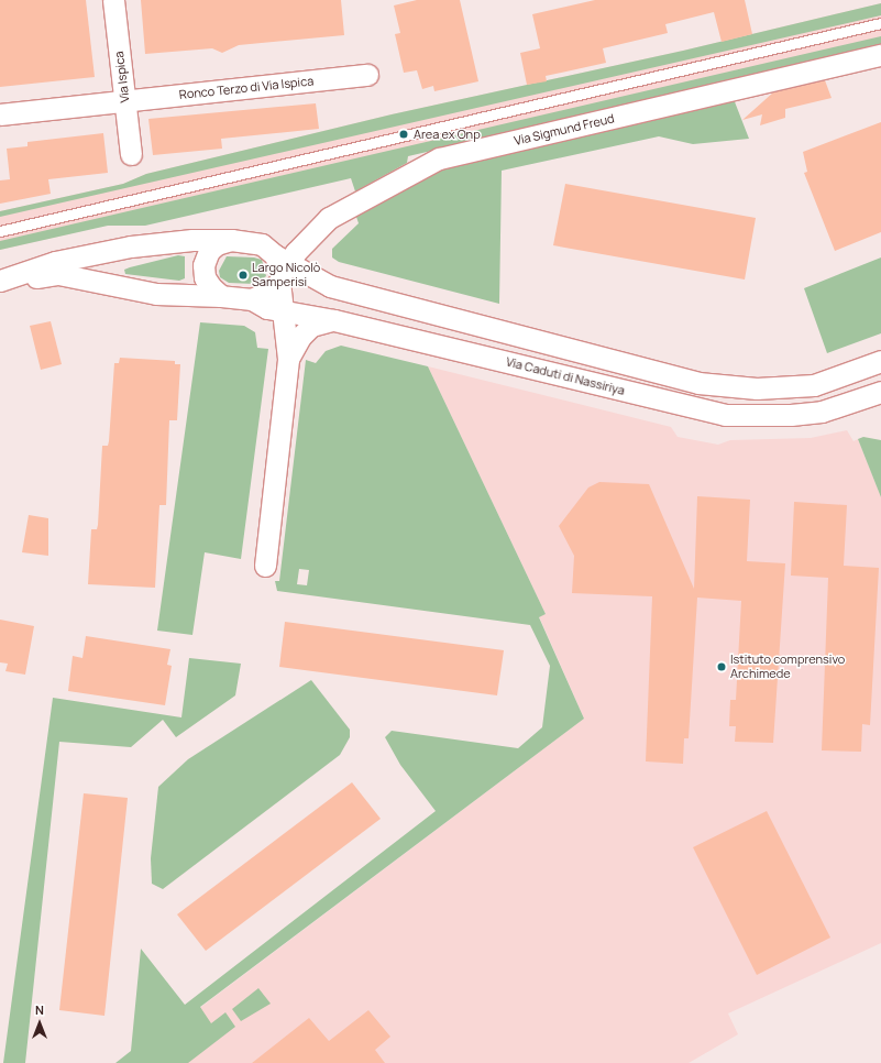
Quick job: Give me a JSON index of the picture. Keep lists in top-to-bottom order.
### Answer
{
  "streets": {
    "street": [
      "Via Ispica",
      "Ronco Terzo di Via Ispica",
      "Via Sigmund Freud",
      "Via Caduti di Nassiriya"
    ]
  },
  "crossings": [
    ["Via Ispica", "Ronco Terzo di Via Ispica"],
    ["Via Sigmund Freud", "Via Caduti di Nassiriya"]
  ],
  "places": ["Area ex Onp", "Largo Nicolò Samperisi", "Istituto comprensivo Archimede"],
  "north": "top"
}
